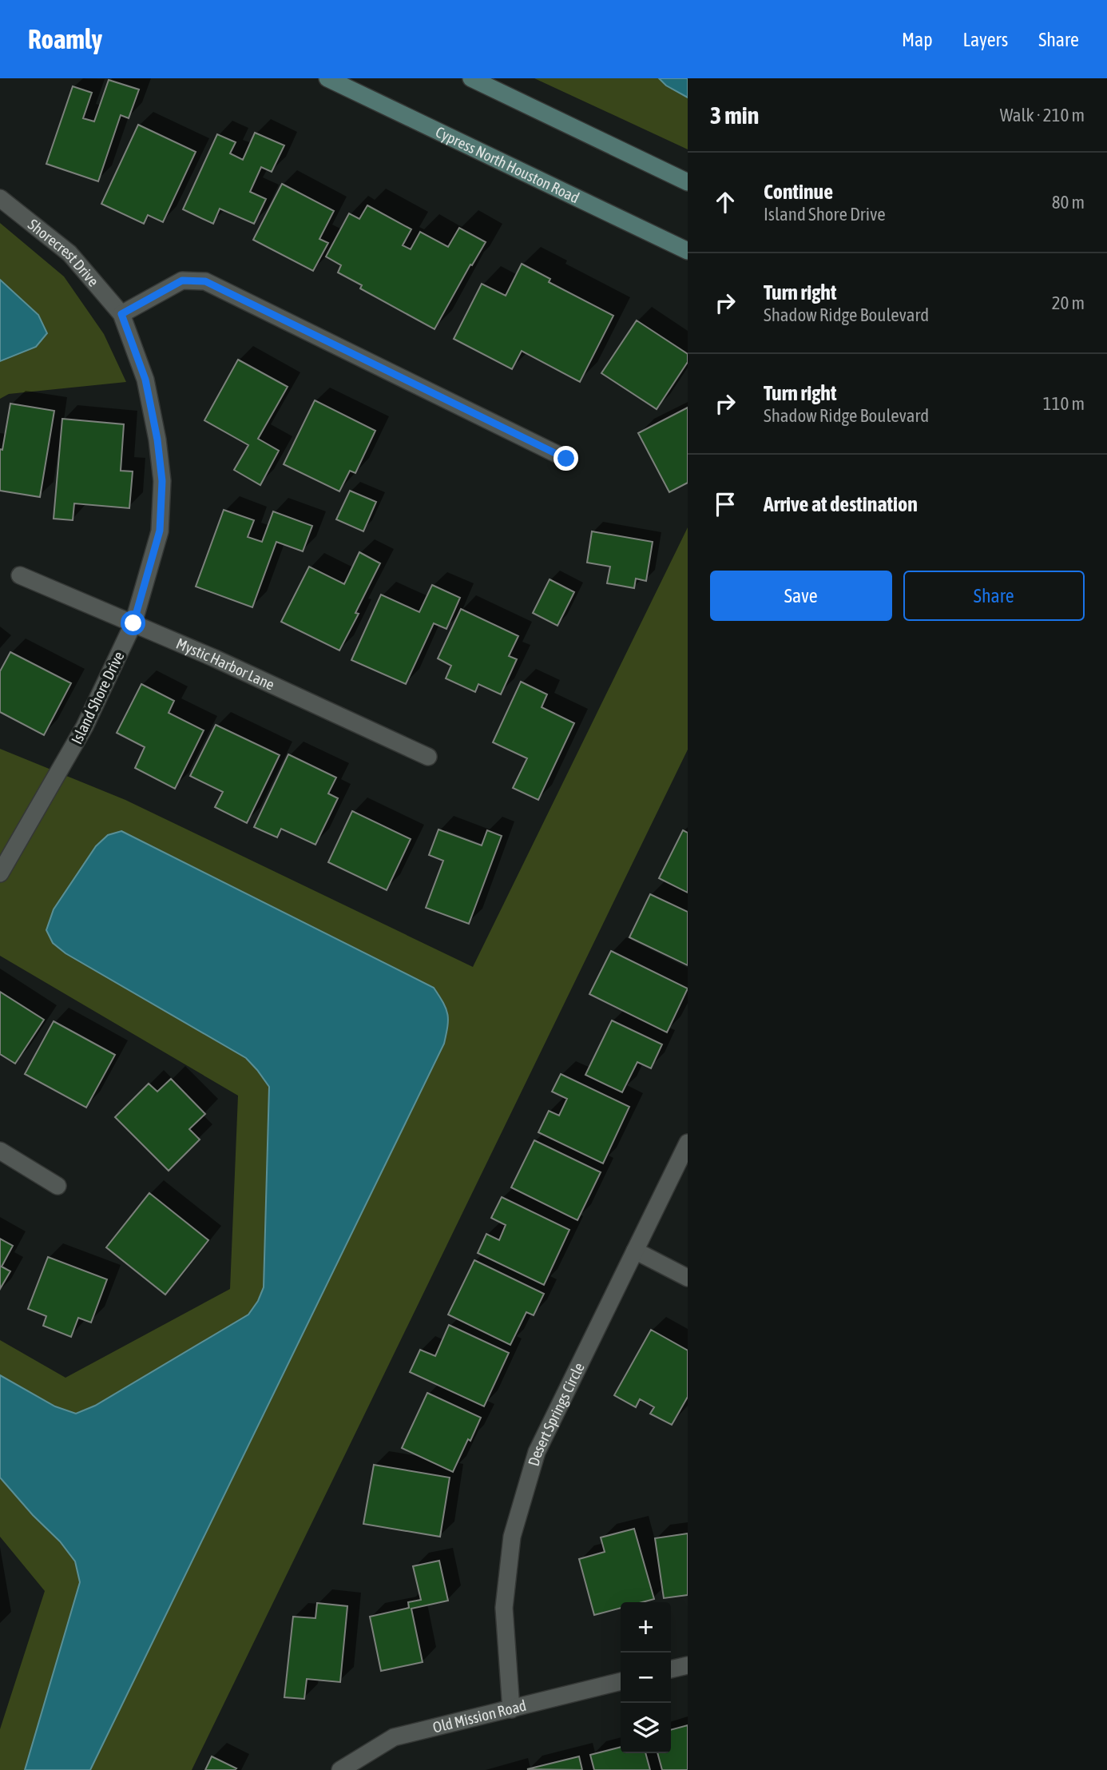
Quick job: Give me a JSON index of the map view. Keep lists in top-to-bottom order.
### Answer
{
  "streets": {
    "main road": ["Cypress North Houston Road"],
    "street": [
      "Shorecrest Drive",
      "Mystic Harbor Lane",
      "Island Shore Drive",
      "Desert Springs Circle",
      "Old Mission Road"
    ]
  },
  "crossings": [
    ["Shorecrest Drive", "Island Shore Drive"],
    ["Mystic Harbor Lane", "Island Shore Drive"],
    ["Desert Springs Circle", "Old Mission Road"]
  ],
  "page": {
    "header": "Roamly",
    "nav": ["Map", "Layers", "Share"],
    "heading": ["3 min", "Walk · 210 m"],
    "list": [
      ["Continue", "Island Shore Drive", "80 m"],
      ["Turn right", "Shadow Ridge Boulevard", "20 m"],
      ["Turn right", "Shadow Ridge Boulevard", "110 m"],
      "Arrive at destination"
    ],
    "buttons": ["Save", "Share"],
    "map_buttons": ["+", "−"]
  }
}
